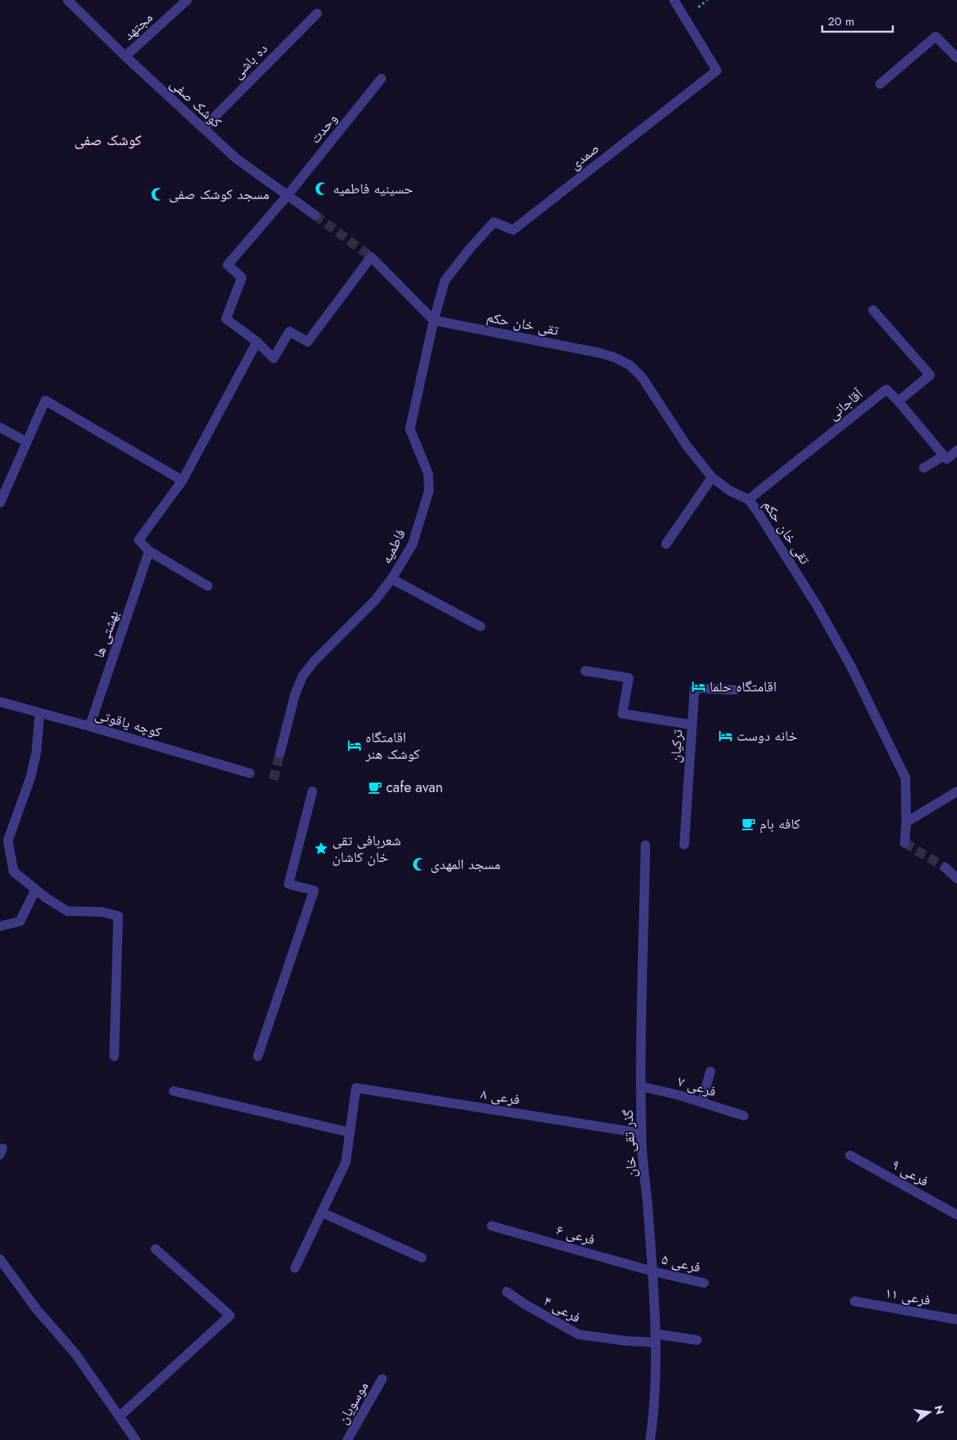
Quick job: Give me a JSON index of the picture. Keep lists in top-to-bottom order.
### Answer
{
  "streets": {
    "street": [
      "مجتهد",
      "ده باشی",
      "کوشک صفی",
      "وحدت",
      "صمدی",
      "تقی خان حکم",
      "آقاجانی",
      "فاطمیه",
      "بهشتی ها",
      "کوچه یاقوتی",
      "ترکیان",
      "فرعی ۷",
      "فرعی ۸",
      "گذر تقی خان",
      "فرعی ۹",
      "فرعی ۶",
      "فرعی ۵",
      "فرعی ۱۱",
      "فرعی ۴",
      "موسویان"
    ]
  },
  "crossings": [
    ["مجتهد", "کوشک صفی"],
    ["ده باشی", "کوشک صفی"],
    ["کوشک صفی", "وحدت"],
    ["صمدی", "تقی خان حکم"],
    ["صمدی", "فاطمیه"],
    ["تقی خان حکم", "آقاجانی"],
    ["تقی خان حکم", "فاطمیه"],
    ["بهشتی ها", "کوچه یاقوتی"],
    ["فرعی ۷", "گذر تقی خان"],
    ["فرعی ۸", "گذر تقی خان"],
    ["گذر تقی خان", "فرعی ۶"],
    ["گذر تقی خان", "فرعی ۵"],
    ["گذر تقی خان", "فرعی ۴"],
    ["فرعی ۶", "فرعی ۵"]
  ],
  "districts": ["کوشک صفی"],
  "places": {
    "mosque": ["حسینیه فاطمیه", "مسجد کوشک صفی", "مسجد المهدی"],
    "hotel": ["اقامتگاه حلما", "خانه دوست", "اقامتگاه کوشک هنر"],
    "cafe": ["cafe avan", "کافه بام"],
    "place": ["شعربافی تقی خان کاشان"]
  },
  "scale_bar": "20 m",
  "north": "right"
}
